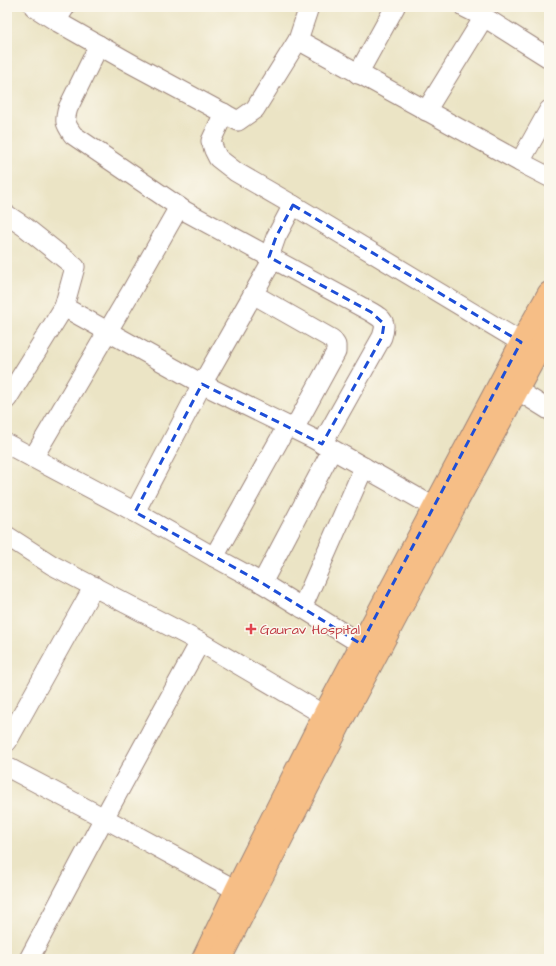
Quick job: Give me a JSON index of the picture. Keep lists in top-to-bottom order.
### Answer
{
  "places": {
    "health": ["Gaurav Hospital"]
  }
}
